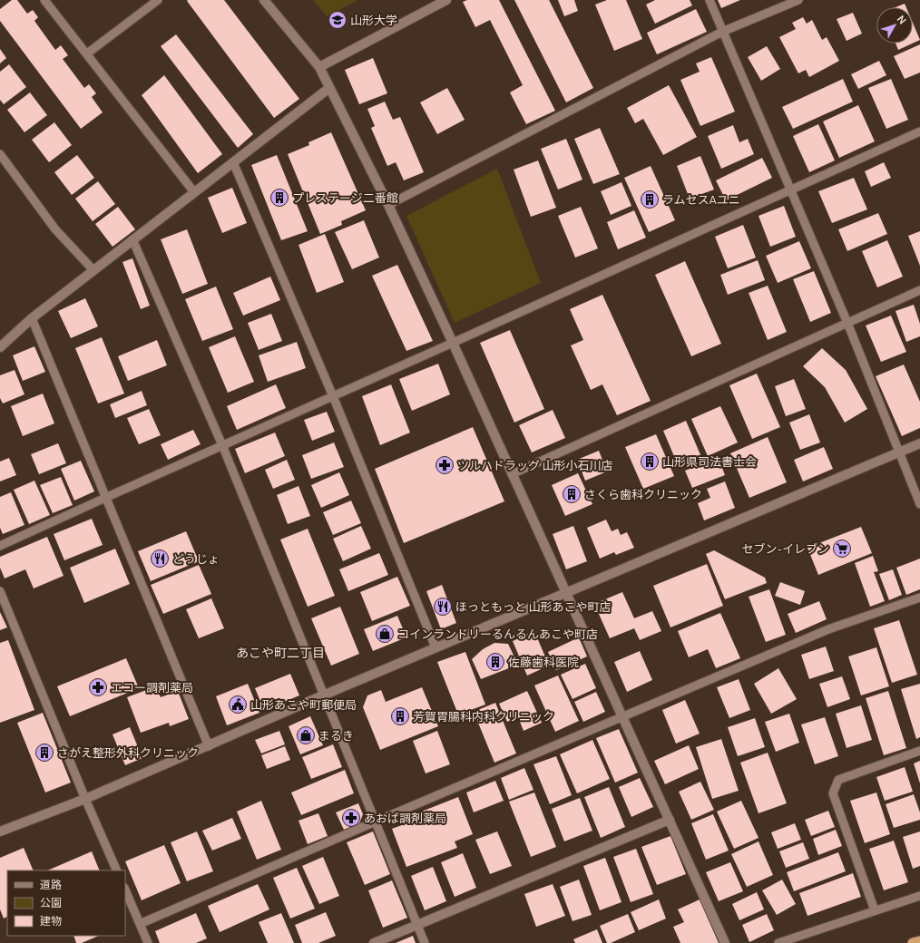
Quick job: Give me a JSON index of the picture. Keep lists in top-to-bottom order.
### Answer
{
  "districts": ["あこや町二丁目"],
  "places": {
    "school or university": ["山形大学"],
    "building": [
      "プレステージ二番館",
      "ラムセスAユニ",
      "山形県司法書士会",
      "さくら歯科クリニック",
      "佐藤歯科医院",
      "芳賀胃腸科内科クリニック",
      "さがえ整形外科クリニック"
    ],
    "pharmacy": ["ツルハドラッグ 山形小石川店", "エコー調剤薬局", "あおば調剤薬局"],
    "supermarket": ["セブン-イレブン"],
    "restaurant": ["どうじょ", "ほっともっと 山形あこや町店"],
    "shop": ["コインランドリーるんるんあこや町店", "まるき"],
    "public building": ["山形あこや町郵便局"]
  },
  "legend": ["道路", "公園", "建物"],
  "north": "top right"
}
